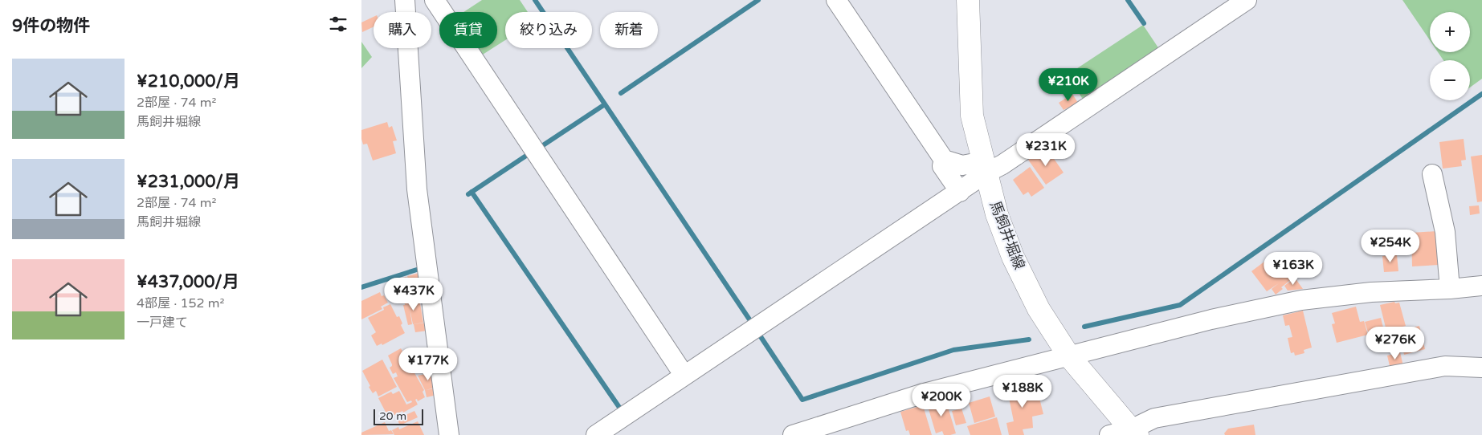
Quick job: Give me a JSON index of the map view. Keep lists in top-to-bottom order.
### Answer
{
  "streets": {
    "main road": ["馬飼井堀線"]
  },
  "scale_bar": "20 m",
  "page": {
    "heading": "9件の物件",
    "map_buttons": ["+", "−"],
    "chip": [
      "購入",
      "賃貸",
      "絞り込み",
      "新着"
    ],
    "list": [
      {
        "name": "¥210,000/月",
        "note": "2部屋 · 74 m² · 馬飼井堀線"
      },
      {
        "name": "¥231,000/月",
        "note": "2部屋 · 74 m² · 馬飼井堀線"
      },
      {
        "name": "¥437,000/月",
        "note": "4部屋 · 152 m² · 一戸建て"
      }
    ],
    "price": [
      "¥210K",
      "¥231K",
      "¥254K",
      "¥163K",
      "¥437K",
      "¥276K",
      "¥177K",
      "¥188K",
      "¥200K"
    ],
    "scale": "20 m"
  }
}
